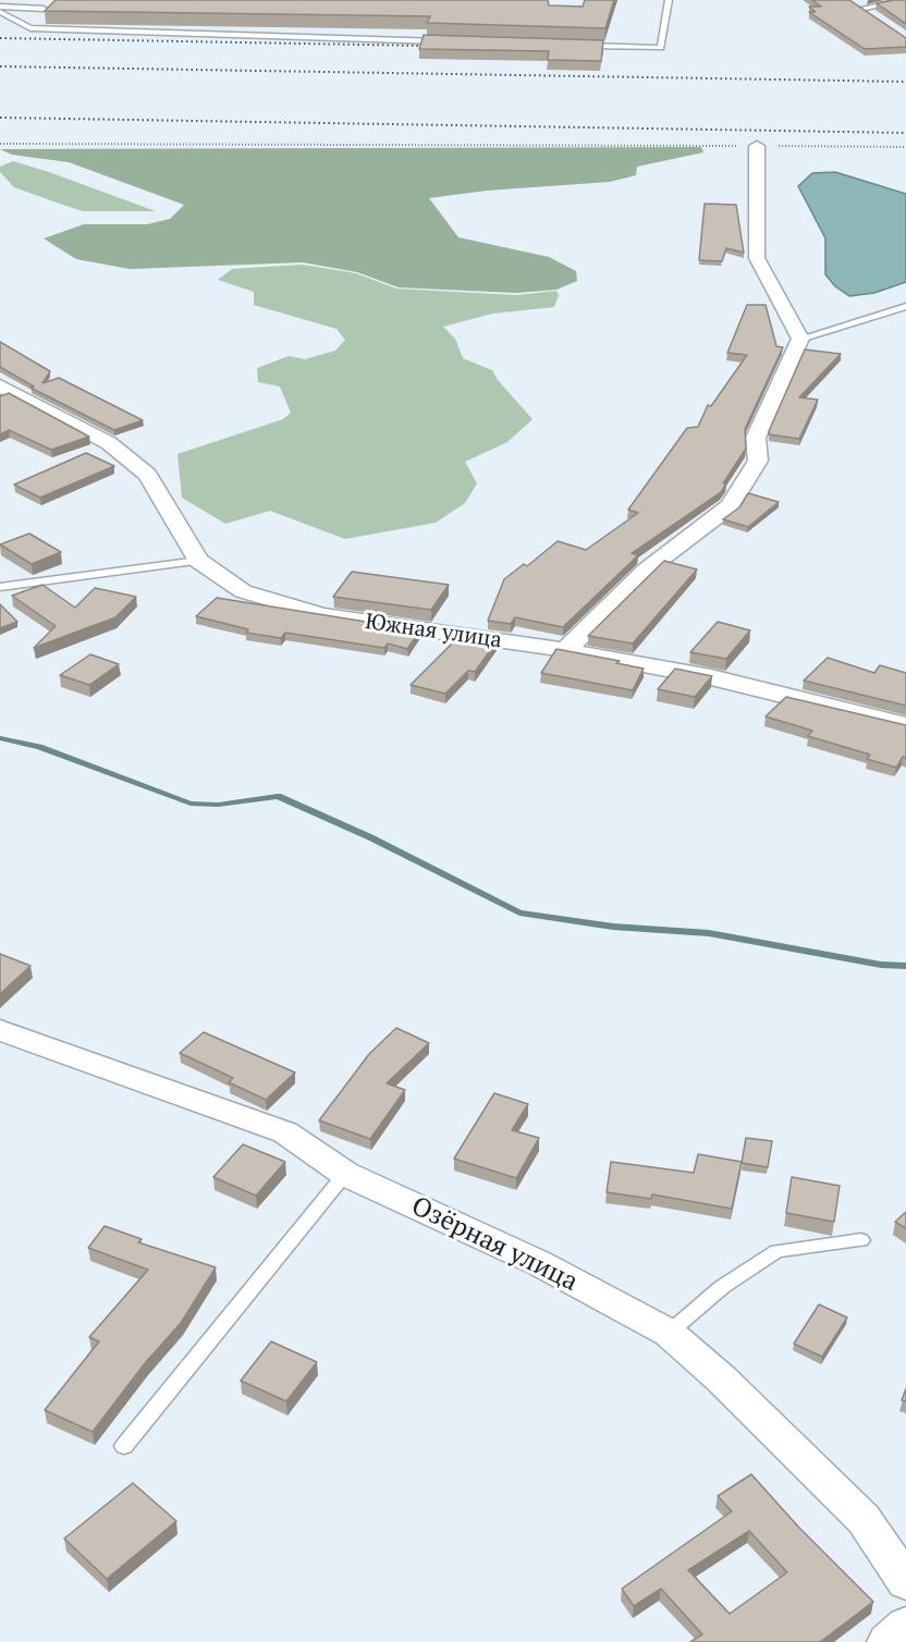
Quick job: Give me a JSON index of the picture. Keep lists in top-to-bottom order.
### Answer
{
  "streets": {
    "street": ["Южная улица", "Озёрная улица"]
  }
}
